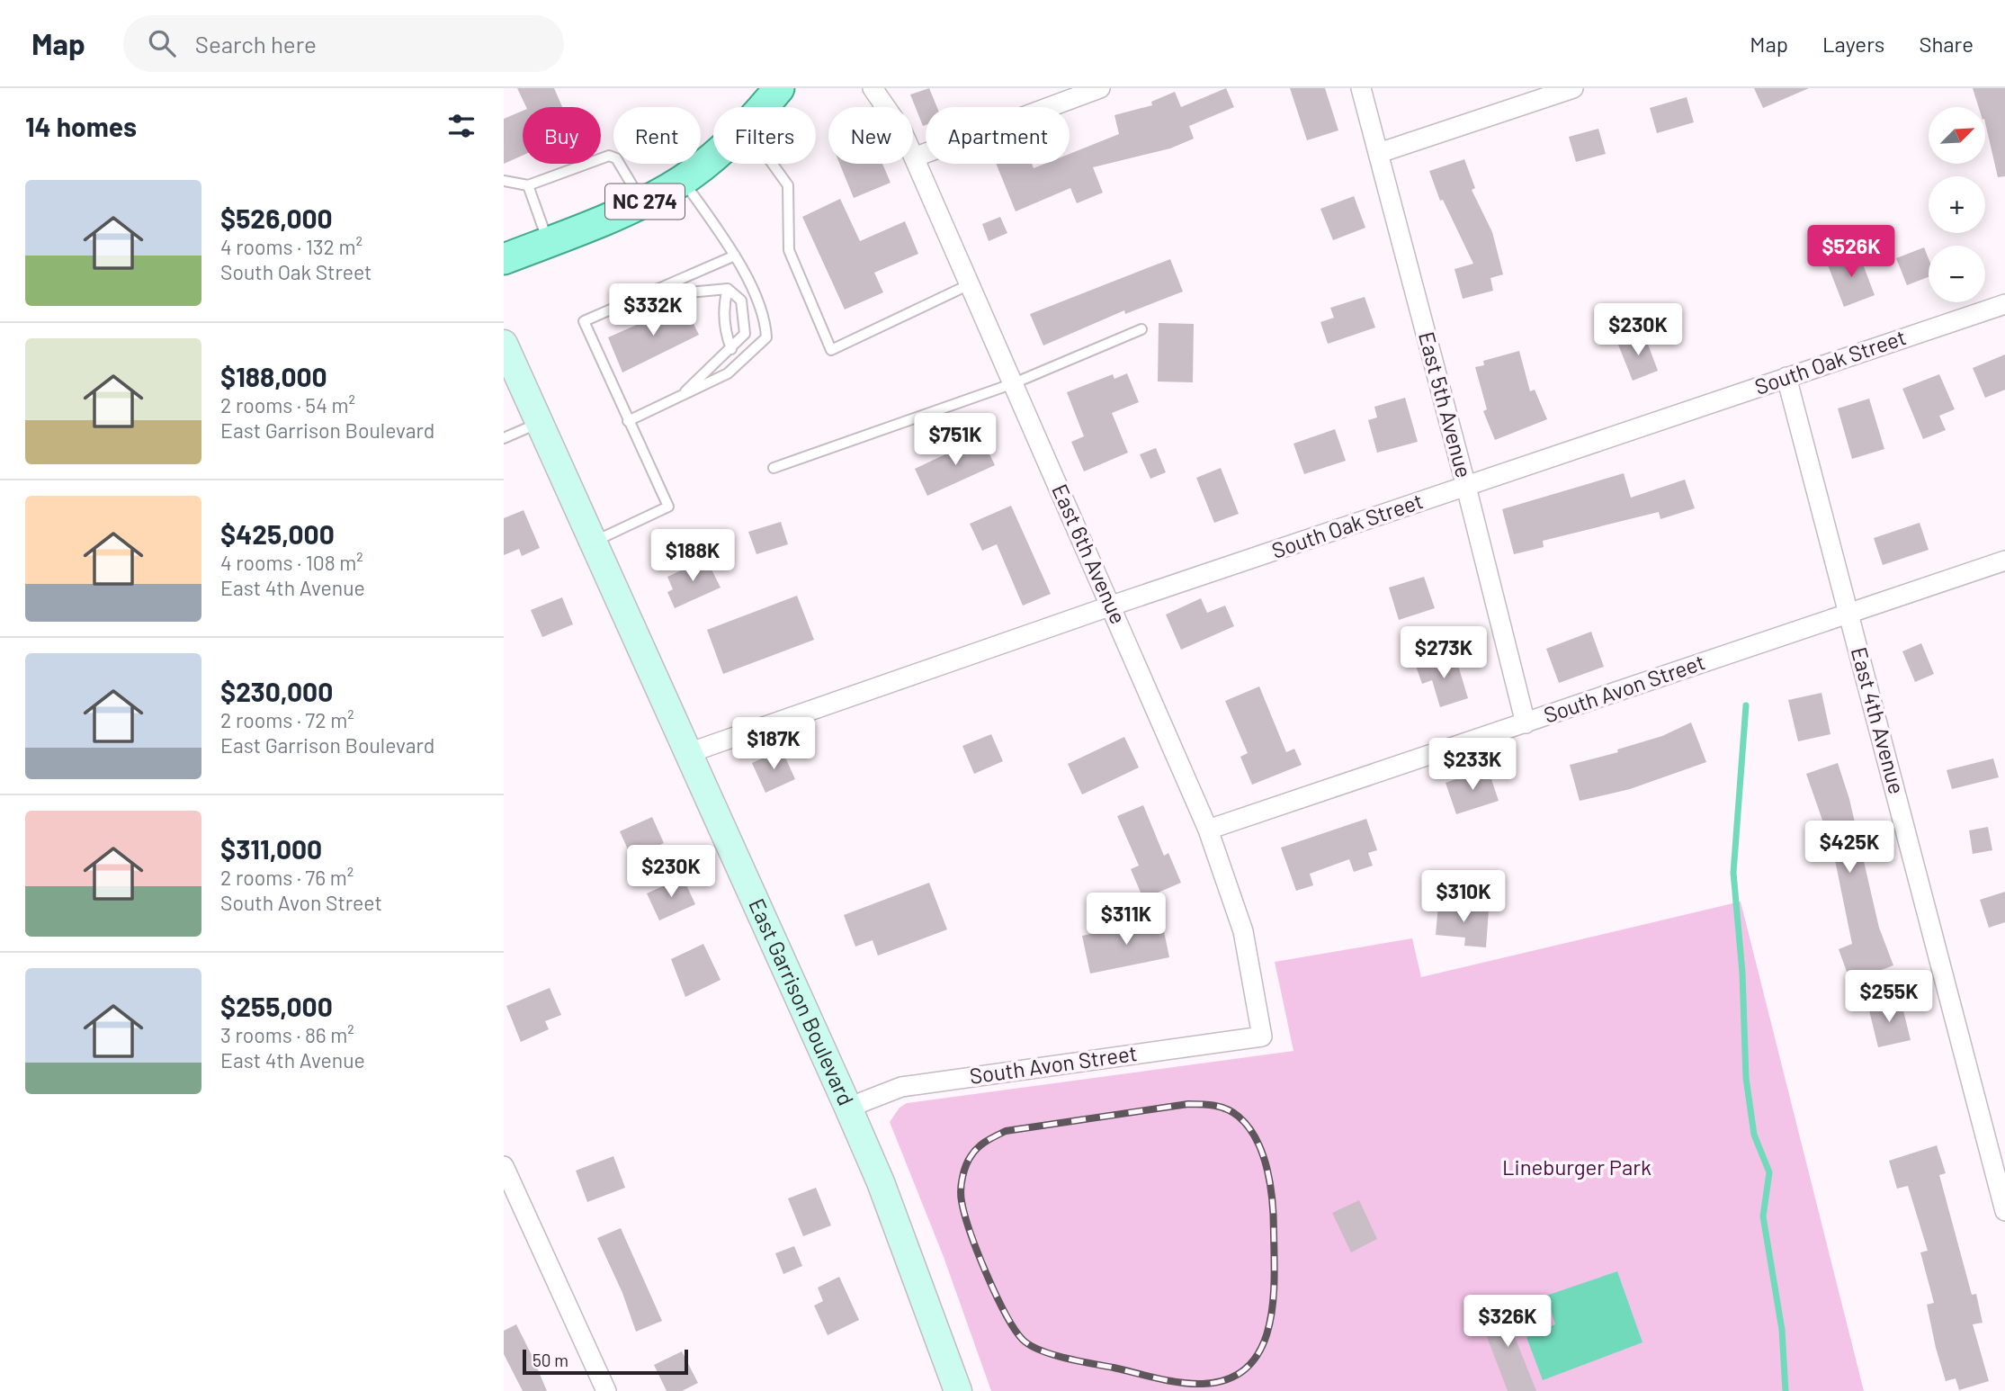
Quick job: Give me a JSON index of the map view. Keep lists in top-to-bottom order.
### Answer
{
  "streets": {
    "main road": ["NC 274", "East Garrison Boulevard"],
    "street": [
      "South Oak Street",
      "East 5th Avenue",
      "East 6th Avenue",
      "South Avon Street",
      "East 4th Avenue"
    ]
  },
  "crossings": [
    ["South Oak Street", "East 5th Avenue"],
    ["South Oak Street", "East 6th Avenue"],
    ["South Oak Street", "East 4th Avenue"],
    ["South Oak Street", "East Garrison Boulevard"],
    ["East 5th Avenue", "South Avon Street"],
    ["East 6th Avenue", "South Avon Street"],
    ["South Avon Street", "East 4th Avenue"],
    ["South Avon Street", "East Garrison Boulevard"]
  ],
  "parks": ["Lineburger Park"],
  "scale_bar": "50 m",
  "north": "top right",
  "page": {
    "header": "Map",
    "search": "Search here",
    "nav": ["Map", "Layers", "Share"],
    "heading": "14 homes",
    "map_buttons": ["+", "−"],
    "chip": [
      "Buy",
      "Rent",
      "Filters",
      "New",
      "Apartment"
    ],
    "list": [
      {
        "name": "$526,000",
        "note": "4 rooms · 132 m² · South Oak Street"
      },
      {
        "name": "$188,000",
        "note": "2 rooms · 54 m² · East Garrison Boulevard"
      },
      {
        "name": "$425,000",
        "note": "4 rooms · 108 m² · East 4th Avenue"
      },
      {
        "name": "$230,000",
        "note": "2 rooms · 72 m² · East Garrison Boulevard"
      },
      {
        "name": "$311,000",
        "note": "2 rooms · 76 m² · South Avon Street"
      },
      {
        "name": "$255,000",
        "note": "3 rooms · 86 m² · East 4th Avenue"
      }
    ],
    "price": [
      "$526K",
      "$332K",
      "$230K",
      "$751K",
      "$188K",
      "$273K",
      "$187K",
      "$233K",
      "$425K",
      "$230K",
      "$310K",
      "$311K",
      "$255K",
      "$326K"
    ],
    "scale": "50 m"
  }
}
